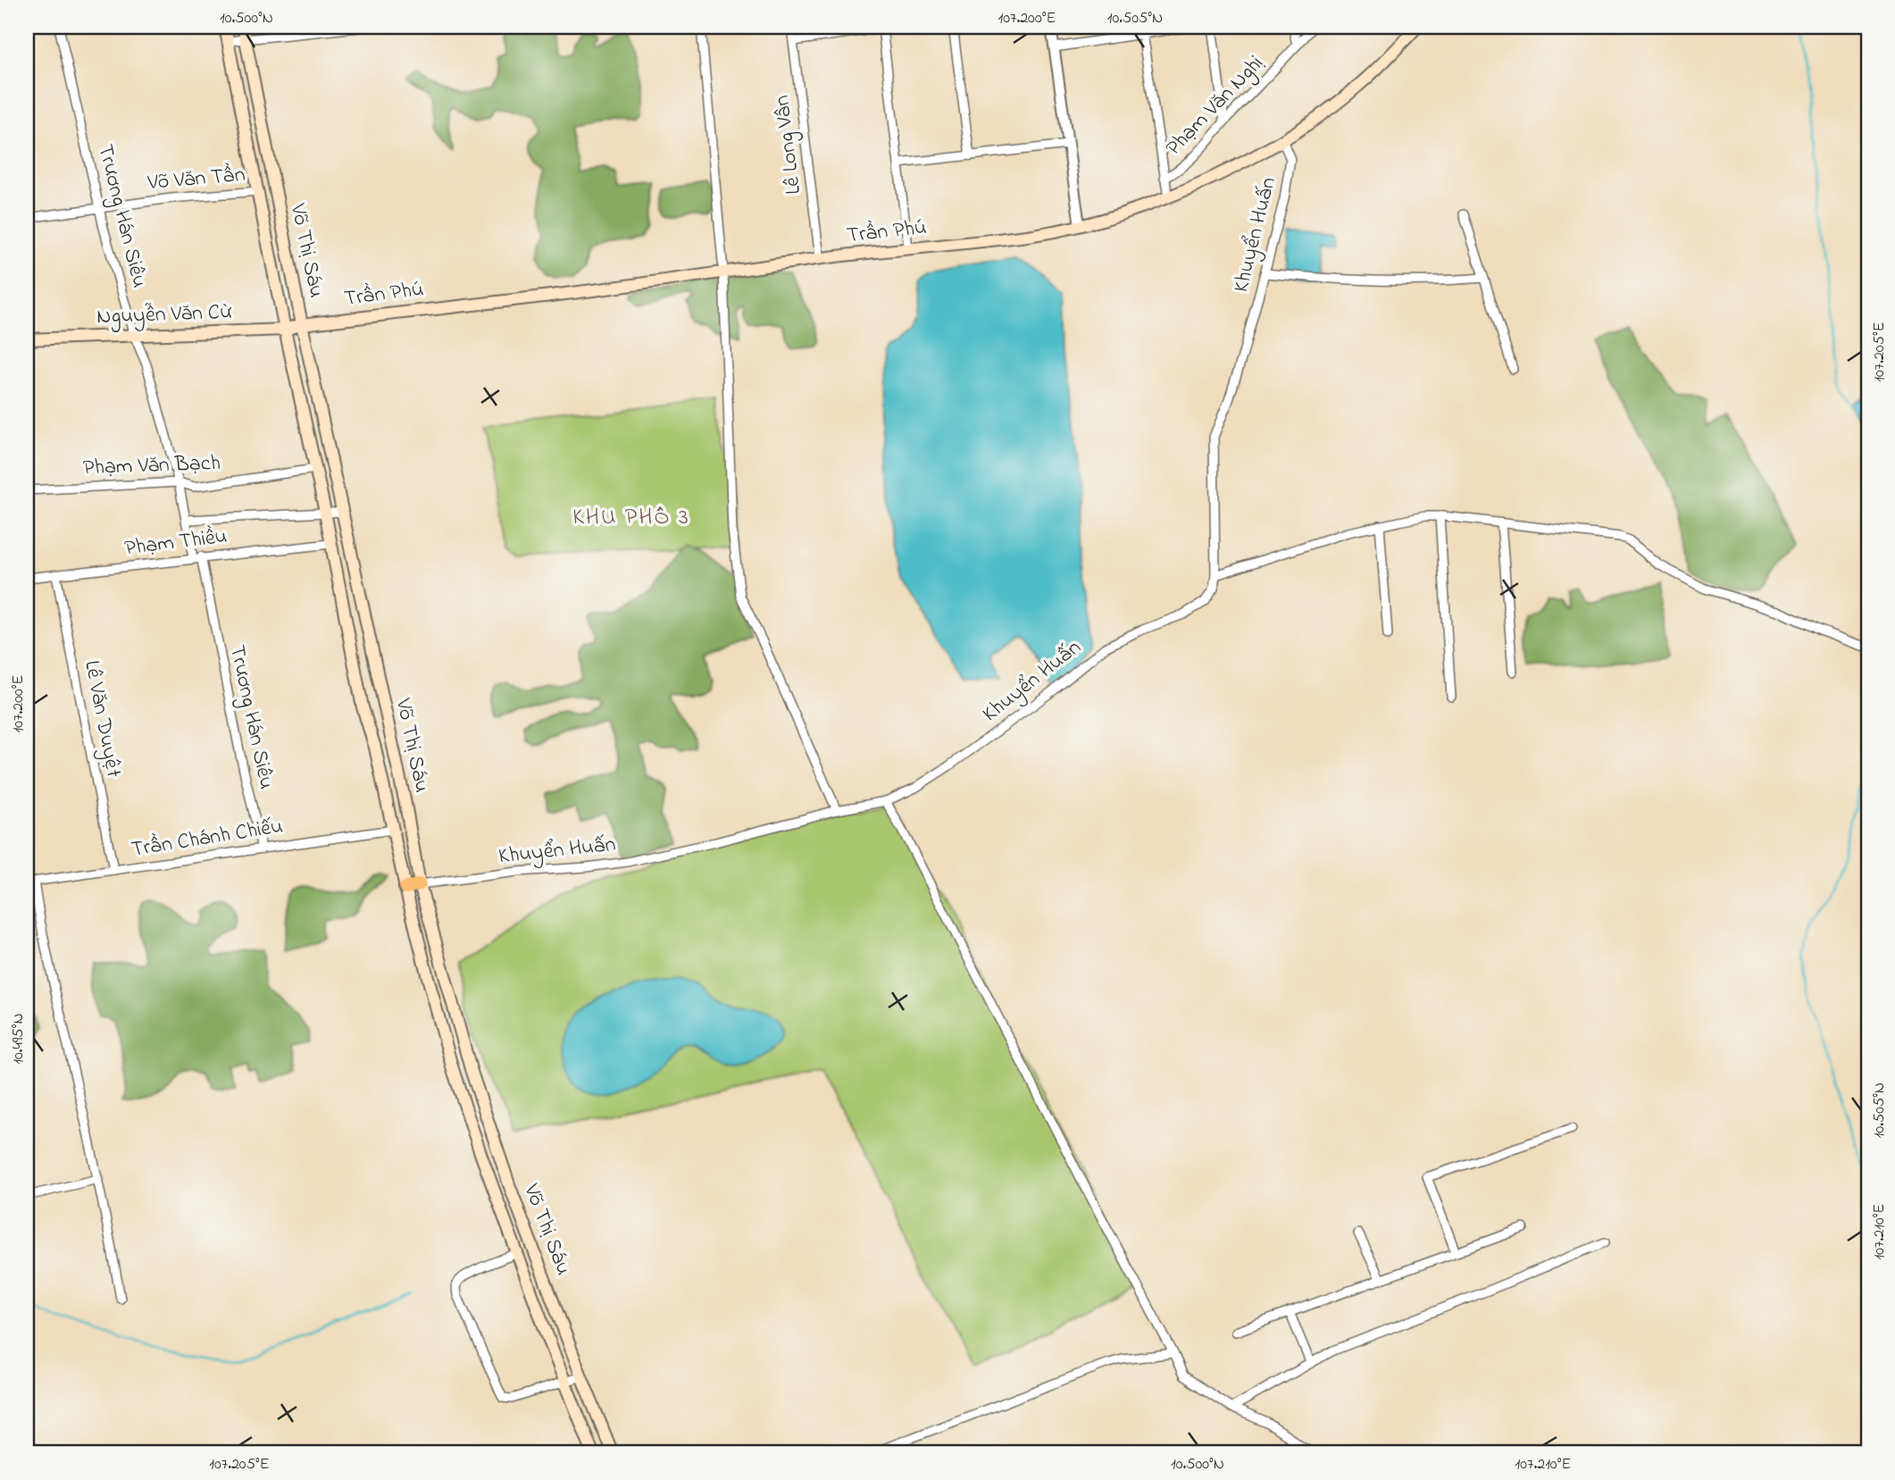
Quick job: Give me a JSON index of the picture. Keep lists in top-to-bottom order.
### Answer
{
  "streets": {
    "main road": ["Trần Phú", "Võ Thị Sáu", "Nguyễn Văn Cừ"],
    "street": [
      "Phạm Văn Nghị",
      "Lê Long Vân",
      "Võ Văn Tần",
      "Trương Hán Siêu",
      "Khuyển Huấn",
      "Phạm Văn Bạch",
      "Phạm Thiều",
      "Lê Văn Duyệt",
      "Trần Chánh Chiếu"
    ]
  },
  "crossings": [
    ["Lê Long Vân", "Trần Phú"],
    ["Võ Văn Tần", "Trương Hán Siêu"],
    ["Võ Văn Tần", "Võ Thị Sáu"],
    ["Trương Hán Siêu", "Nguyễn Văn Cừ"],
    ["Trương Hán Siêu", "Phạm Văn Bạch"],
    ["Trương Hán Siêu", "Phạm Thiều"],
    ["Trương Hán Siêu", "Trần Chánh Chiếu"],
    ["Trần Phú", "Khuyển Huấn"],
    ["Trần Phú", "Võ Thị Sáu"],
    ["Trần Phú", "Nguyễn Văn Cừ"],
    ["Khuyển Huấn", "Võ Thị Sáu"],
    ["Võ Thị Sáu", "Nguyễn Văn Cừ"],
    ["Võ Thị Sáu", "Phạm Văn Bạch"],
    ["Võ Thị Sáu", "Phạm Thiều"],
    ["Võ Thị Sáu", "Trần Chánh Chiếu"],
    ["Phạm Thiều", "Lê Văn Duyệt"],
    ["Lê Văn Duyệt", "Trần Chánh Chiếu"]
  ],
  "districts": ["KHU PHỐ 3"],
  "coordinates": [
    "10.500°N",
    "107.200°E",
    "10.505°N",
    "107.205°E",
    "10.495°N",
    "107.210°E"
  ]
}
